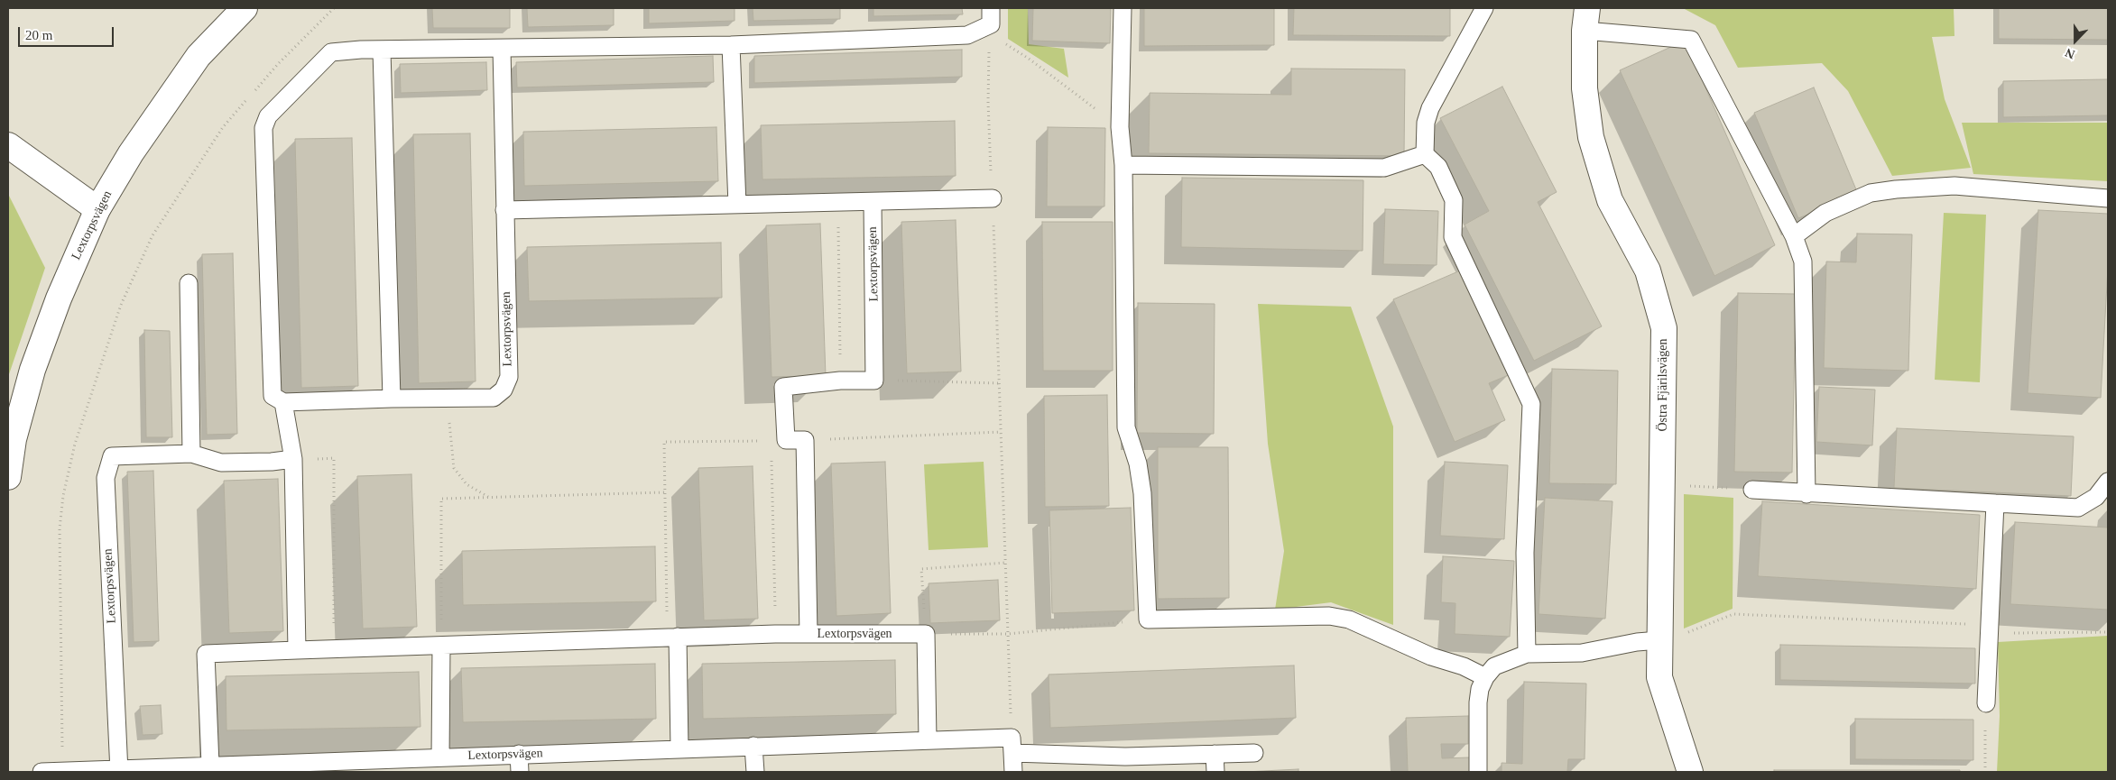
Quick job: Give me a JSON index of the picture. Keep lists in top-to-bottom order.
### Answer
{
  "streets": {
    "street": ["Lextorpsvägen", "Östra Fjärilsvägen"]
  },
  "scale_bar": "20 m",
  "north": "bottom"
}
